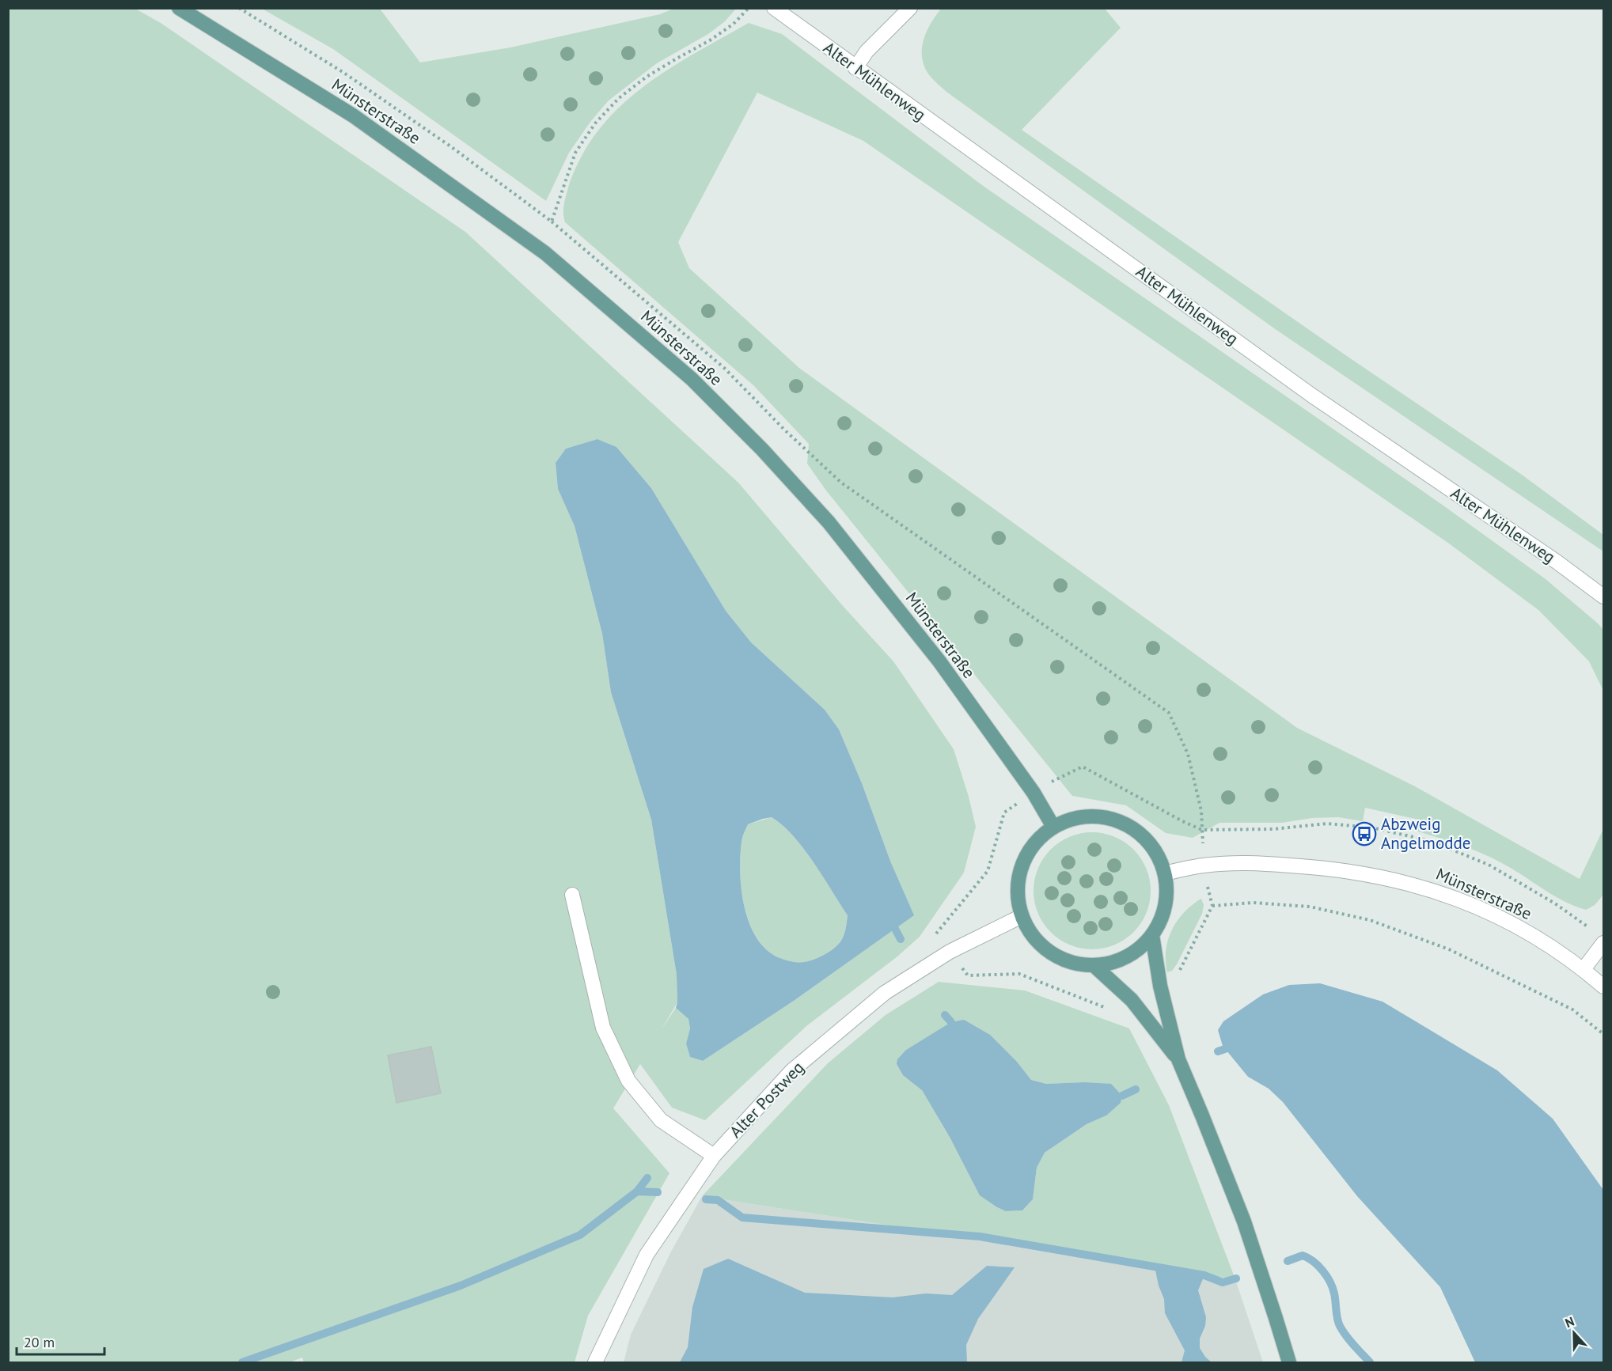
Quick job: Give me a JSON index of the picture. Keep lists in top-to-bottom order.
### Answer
{
  "streets": {
    "main road": ["Münsterstraße"],
    "street": ["Alter Mühlenweg", "Alter Postweg"]
  },
  "crossings": [
    ["Münsterstraße", "Alter Postweg"]
  ],
  "places": {
    "bus stop": ["Abzweig Angelmodde"]
  },
  "scale_bar": "20 m",
  "north": "top"
}
